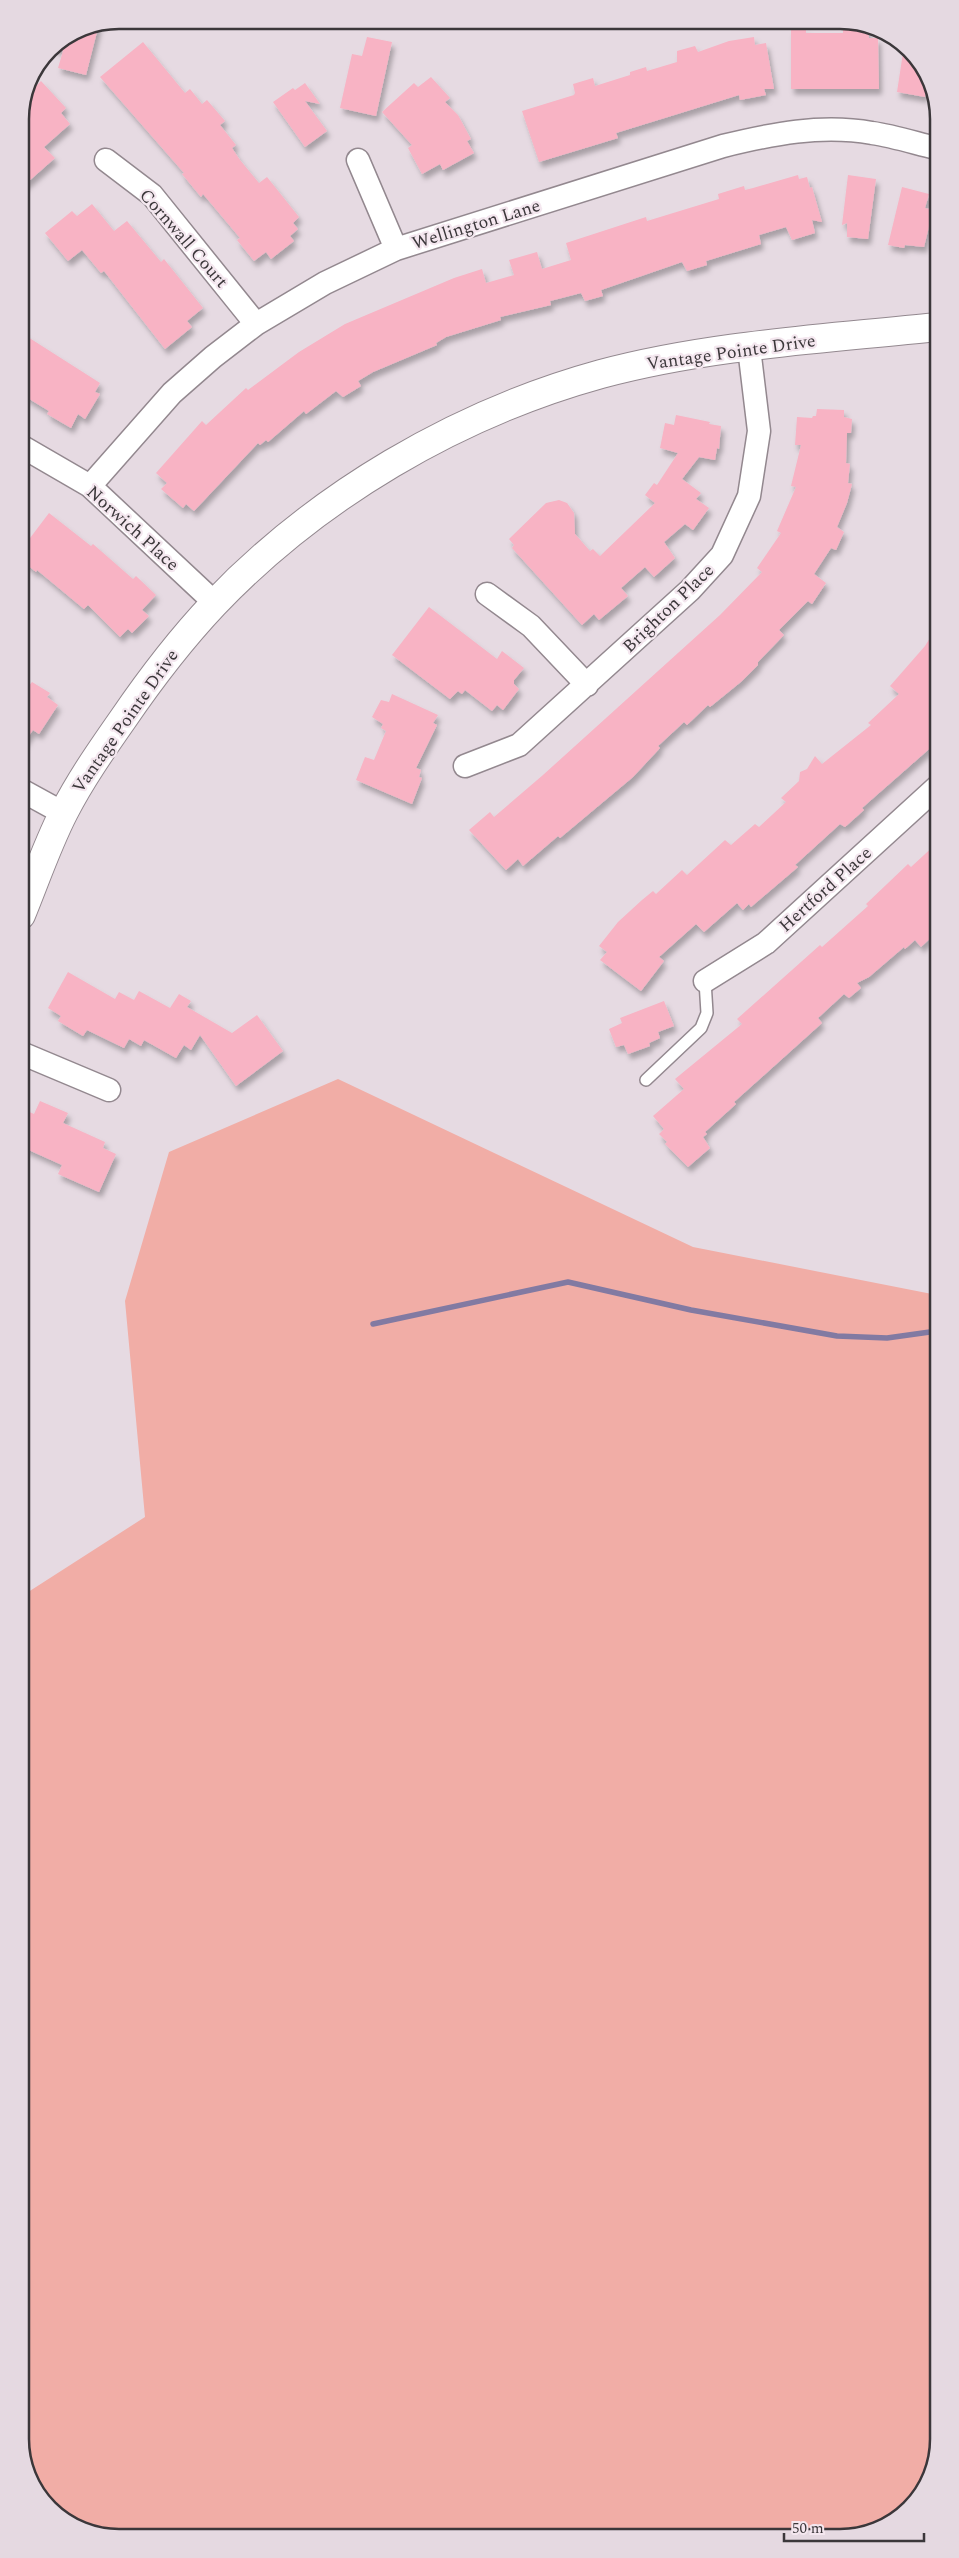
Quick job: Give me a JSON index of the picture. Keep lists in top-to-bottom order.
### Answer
{
  "streets": {
    "street": [
      "Wellington Lane",
      "Cornwall Court",
      "Vantage Pointe Drive",
      "Norwich Place",
      "Brighton Place",
      "Hertford Place"
    ]
  },
  "crossings": [
    ["Wellington Lane", "Cornwall Court"],
    ["Wellington Lane", "Norwich Place"],
    ["Vantage Pointe Drive", "Norwich Place"],
    ["Vantage Pointe Drive", "Brighton Place"]
  ],
  "scale_bar": "50 m"
}
